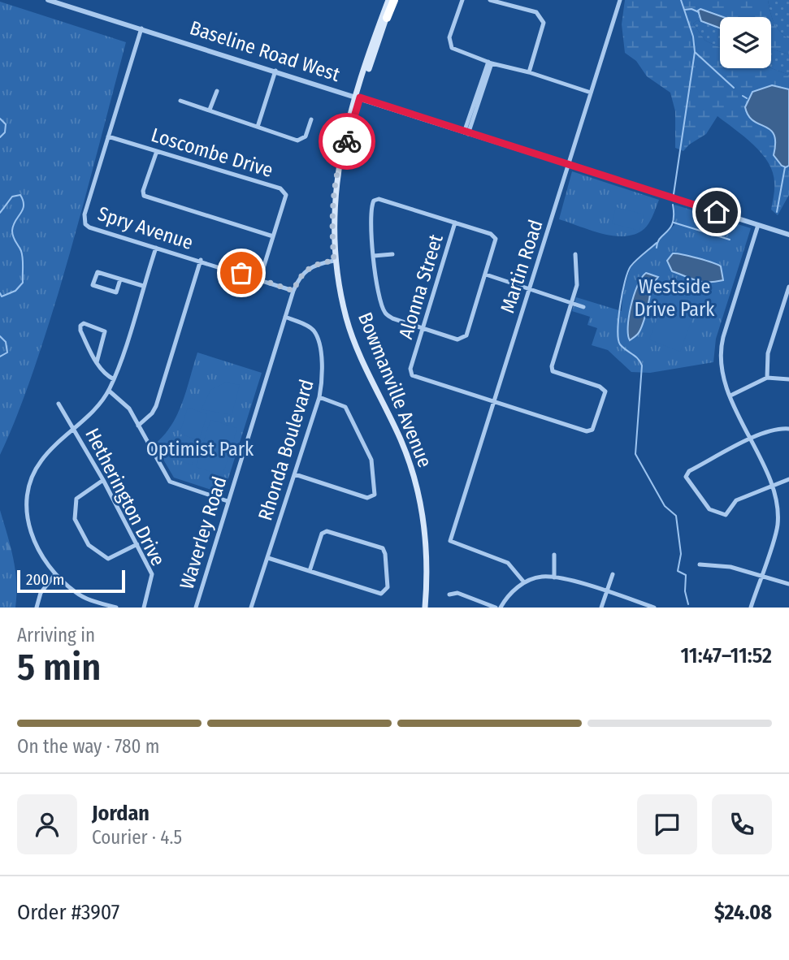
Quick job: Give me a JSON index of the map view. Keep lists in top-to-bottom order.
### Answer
{
  "streets": {
    "main road": ["Bowmanville Avenue"],
    "street": [
      "Baseline Road West",
      "Loscombe Drive",
      "Spry Avenue",
      "Martin Road",
      "Alonna Street",
      "Rhonda Boulevard",
      "Hetherington Drive",
      "Waverley Road"
    ]
  },
  "crossings": [
    ["Baseline Road West", "Spry Avenue"],
    ["Baseline Road West", "Martin Road"],
    ["Baseline Road West", "Bowmanville Avenue"],
    ["Loscombe Drive", "Spry Avenue"],
    ["Spry Avenue", "Waverley Road"],
    ["Martin Road", "Alonna Street"],
    ["Bowmanville Avenue", "Waverley Road"],
    ["Rhonda Boulevard", "Waverley Road"]
  ],
  "parks": ["Westside Drive Park", "Optimist Park"],
  "scale_bar": "200 m",
  "page": {
    "scale": "200 m",
    "heading": ["5 min", "Arriving in", "11:47–11:52"],
    "panel": [
      "Jordan",
      "Courier · 4.5",
      "Order #3907",
      "$24.08"
    ],
    "bar": "On the way · 780 m"
  }
}
